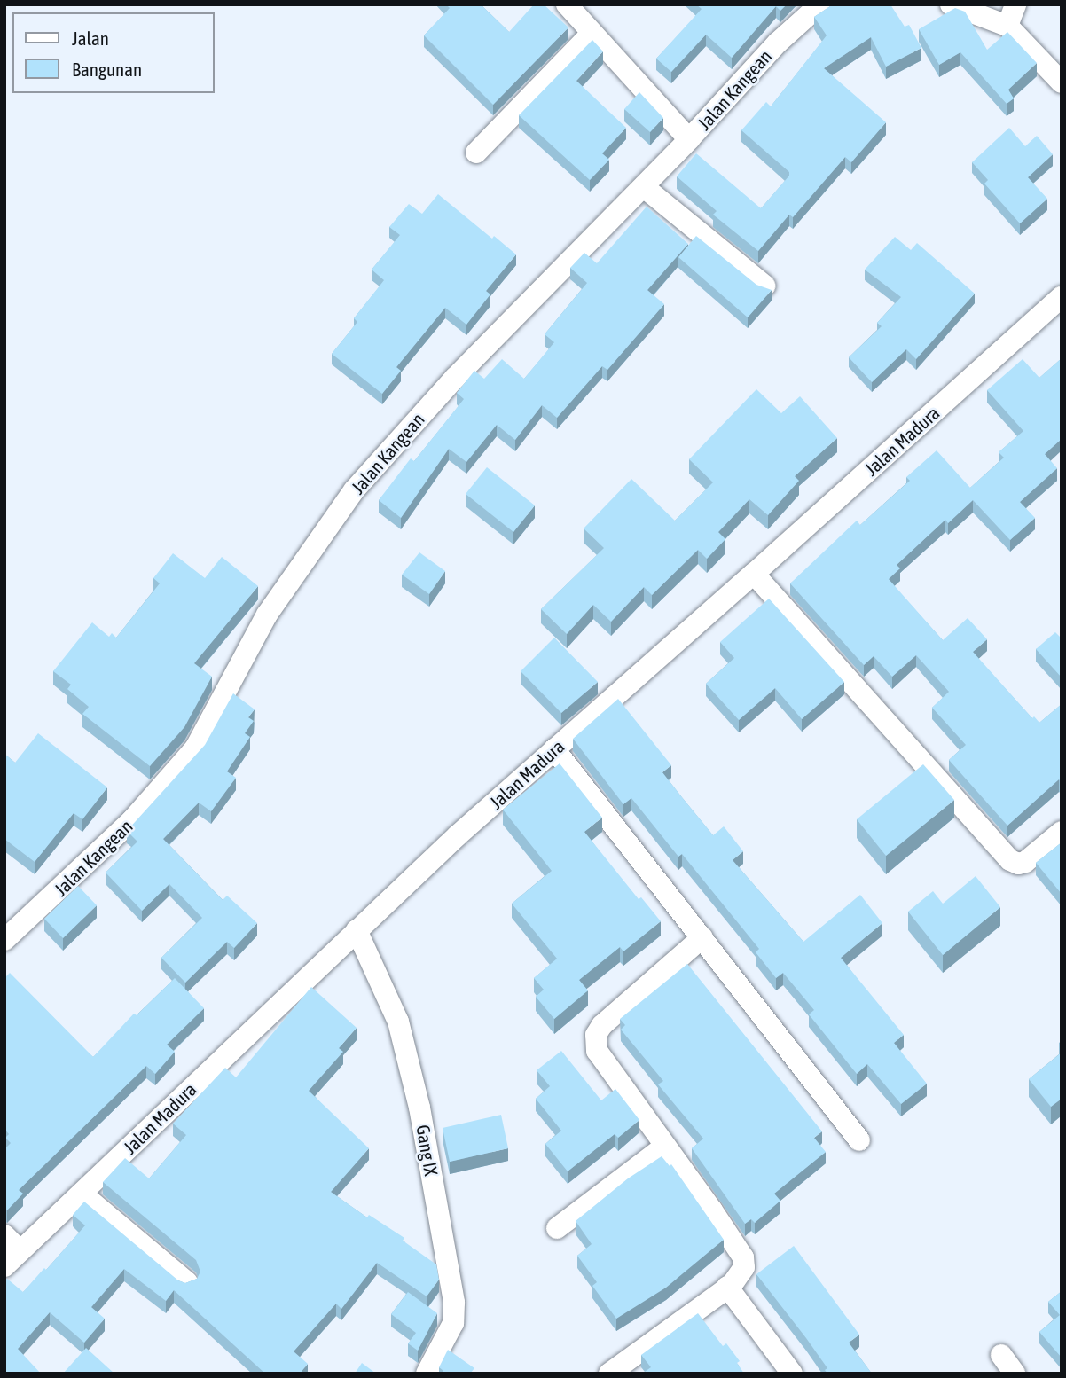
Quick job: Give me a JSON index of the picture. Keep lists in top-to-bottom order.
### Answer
{
  "streets": {
    "street": ["Jalan Kangean", "Jalan Madura", "Gang IX"]
  },
  "crossings": [
    ["Jalan Madura", "Gang IX"]
  ],
  "legend": ["Jalan", "Bangunan"]
}
